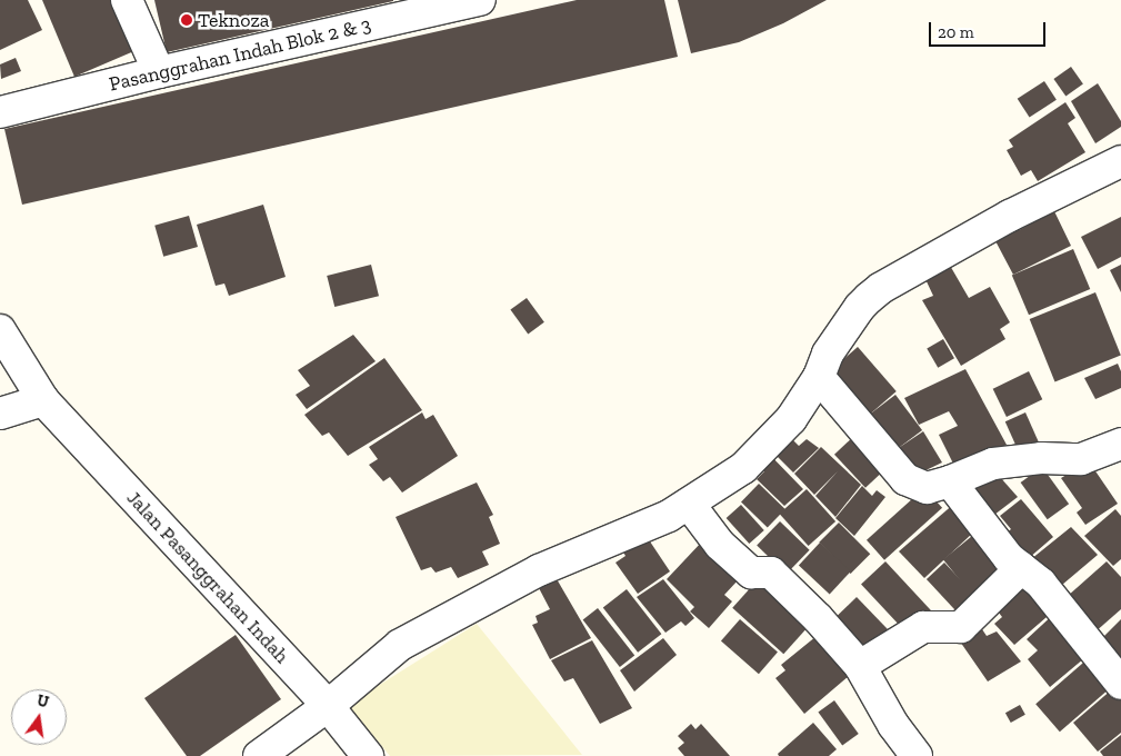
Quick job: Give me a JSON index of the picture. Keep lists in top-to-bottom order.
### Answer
{
  "streets": {
    "street": ["Pasanggrahan Indah Blok 2 & 3", "Jalan Pasanggrahan Indah"]
  },
  "places": ["Teknoza"],
  "scale_bar": "20 m",
  "north": "top"
}
